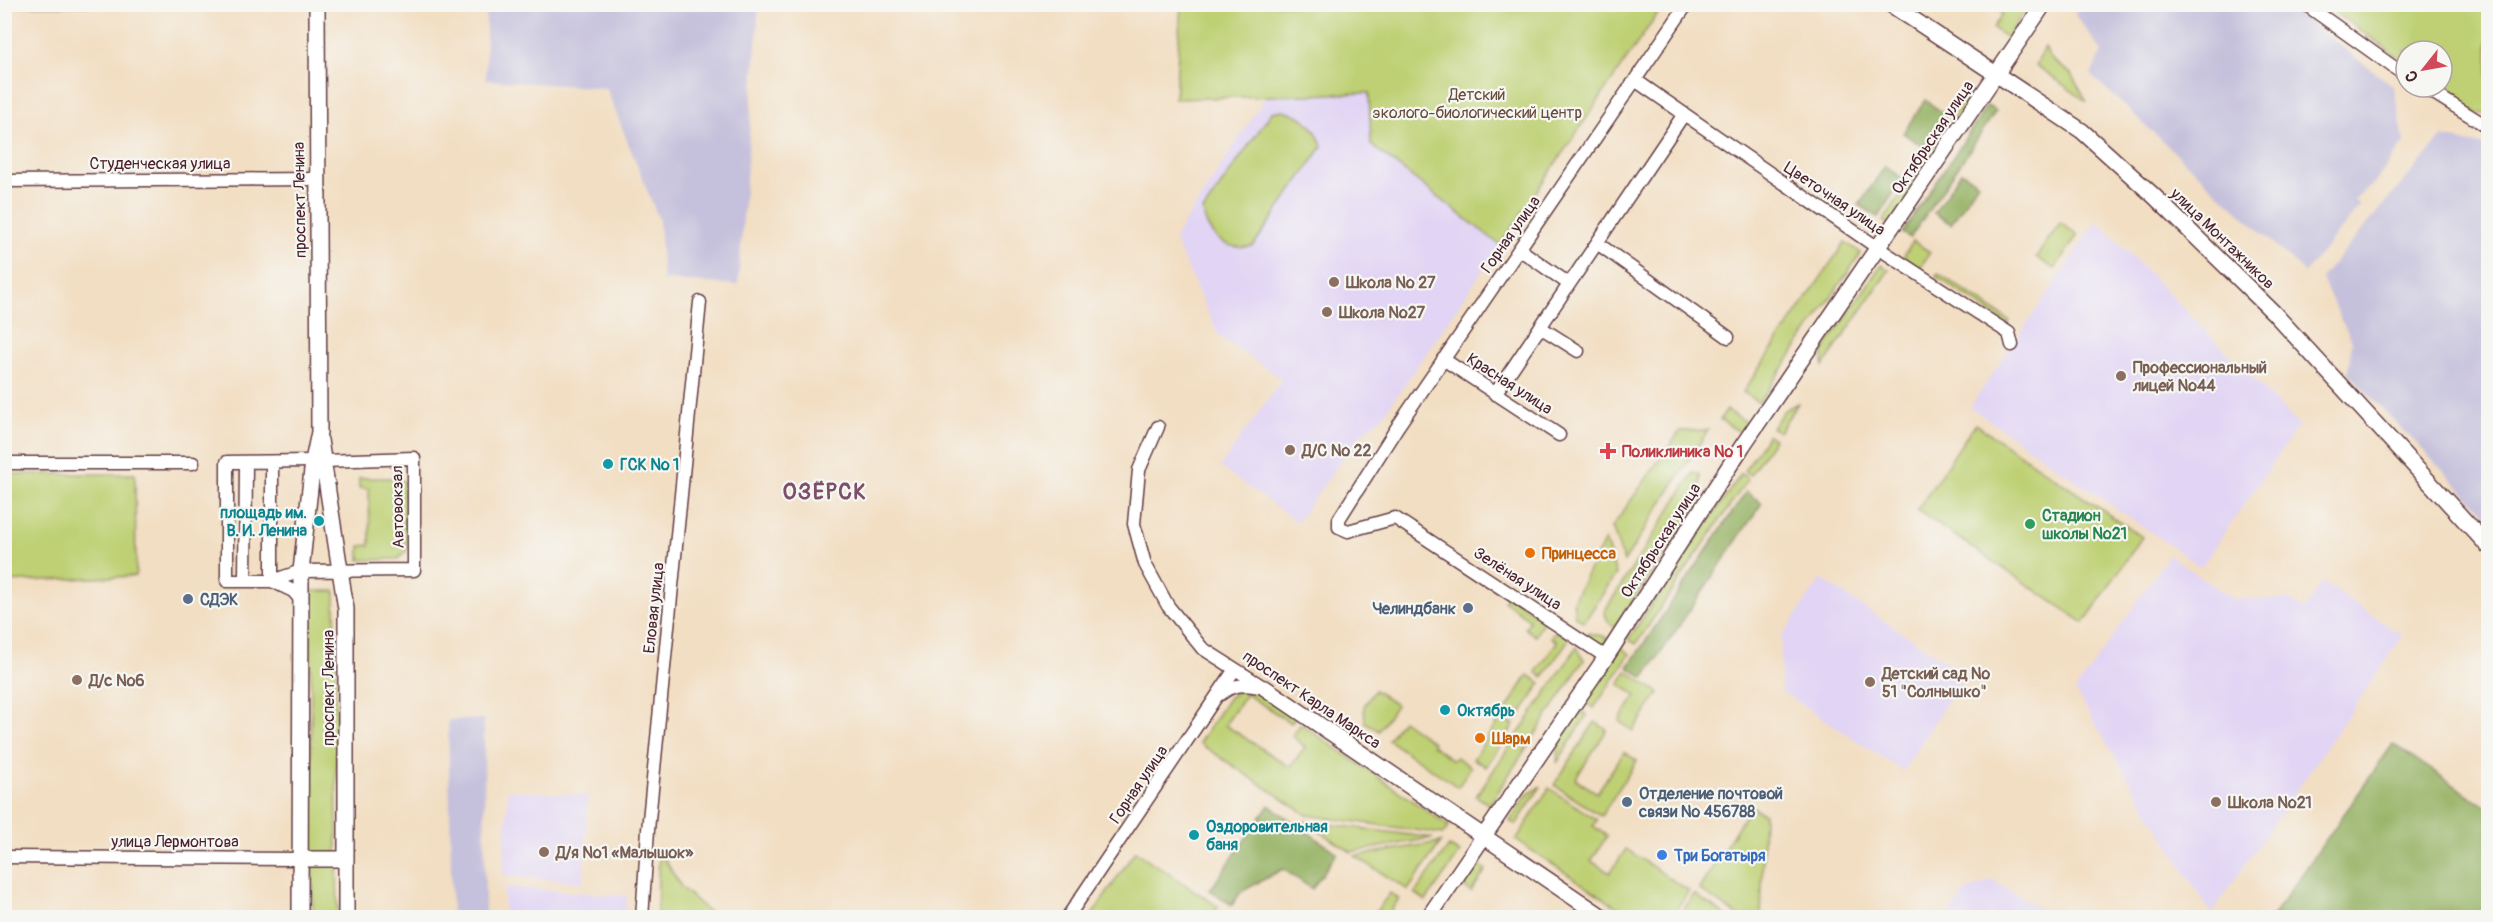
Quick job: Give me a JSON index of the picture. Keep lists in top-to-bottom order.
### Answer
{
  "streets": {
    "street": [
      "Октябрьская улица",
      "Студенческая улица",
      "Цветочная улица",
      "проспект Ленина",
      "Горная улица",
      "улица Монтажников",
      "Красная улица",
      "Автовокзал",
      "Зелёная улица",
      "Еловая улица",
      "проспект Карла Маркса",
      "улица Лермонтова"
    ]
  },
  "crossings": [
    ["Октябрьская улица", "Цветочная улица"],
    ["Октябрьская улица", "улица Монтажников"],
    ["Октябрьская улица", "Зелёная улица"],
    ["Октябрьская улица", "проспект Карла Маркса"],
    ["Студенческая улица", "проспект Ленина"],
    ["Цветочная улица", "Горная улица"],
    ["проспект Ленина", "Автовокзал"],
    ["проспект Ленина", "улица Лермонтова"],
    ["Горная улица", "Красная улица"],
    ["Горная улица", "Зелёная улица"],
    ["Горная улица", "проспект Карла Маркса"]
  ],
  "districts": ["ОЗЁРСК"],
  "parks": ["Детский эколого-биологический центр"],
  "places": {
    "other": [
      "Школа № 27",
      "Школа №27",
      "Профессиональный лицей №44",
      "Д/С № 22",
      "ГСК № 1",
      "площадь им. В. И. Ленина",
      "Стадион школы №21",
      "Принцесса",
      "СДЭК",
      "Челиндбанк",
      "Д/с №6",
      "Детский сад № 51 \"Солнышко\"",
      "Октябрь",
      "Шарм",
      "Отделение почтовой связи № 456788",
      "Школа №21",
      "Оздоровительная баня",
      "Д/я №1 «Малышок»",
      "Три Богатыря"
    ],
    "health": ["Поликлиника № 1"]
  },
  "north": "bottom left"
}
